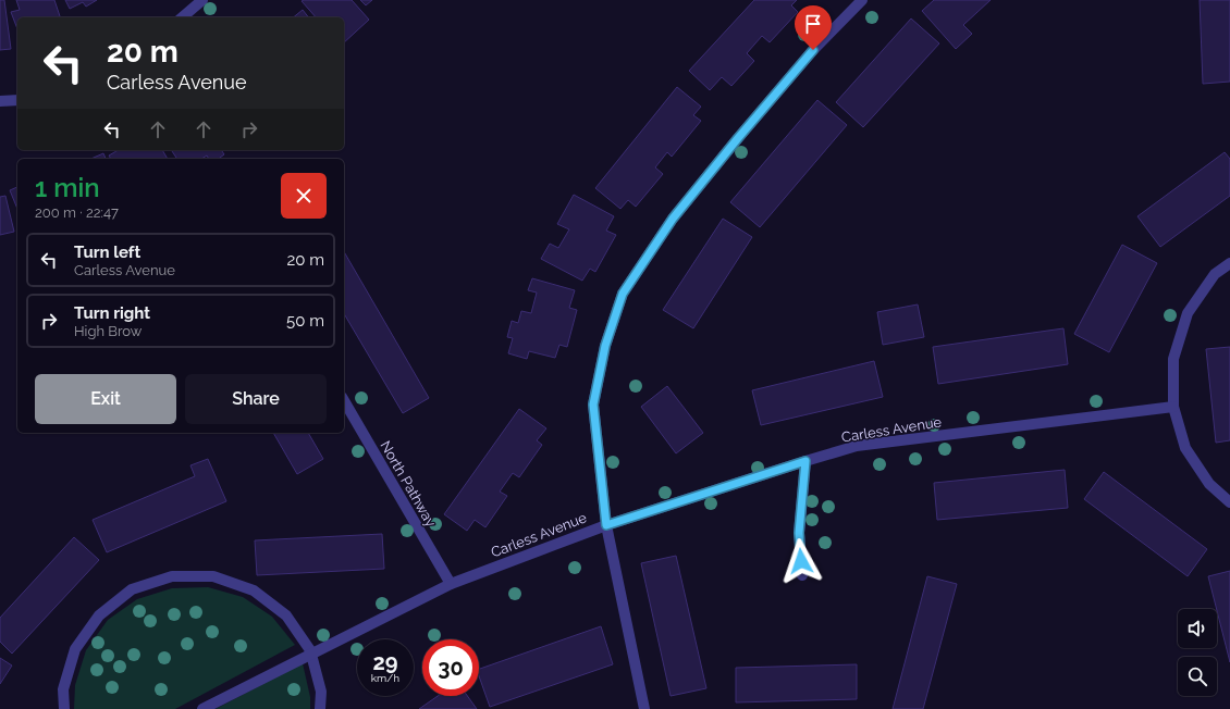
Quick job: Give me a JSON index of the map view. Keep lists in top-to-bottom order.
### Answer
{
  "streets": {
    "street": ["Carless Avenue", "North Pathway"]
  },
  "crossings": [
    ["Carless Avenue", "North Pathway"]
  ],
  "page": {
    "turn": ["20 m", "Carless Avenue"],
    "heading": ["1 min", "200 m · 22:47"],
    "list": [
      {
        "name": "Turn left",
        "note": "Carless Avenue",
        "value": "20 m"
      },
      {
        "name": "Turn right",
        "note": "High Brow",
        "value": "50 m"
      }
    ],
    "buttons": ["Exit", "Share"],
    "speed": "29 km/h",
    "limit": "30"
  }
}
